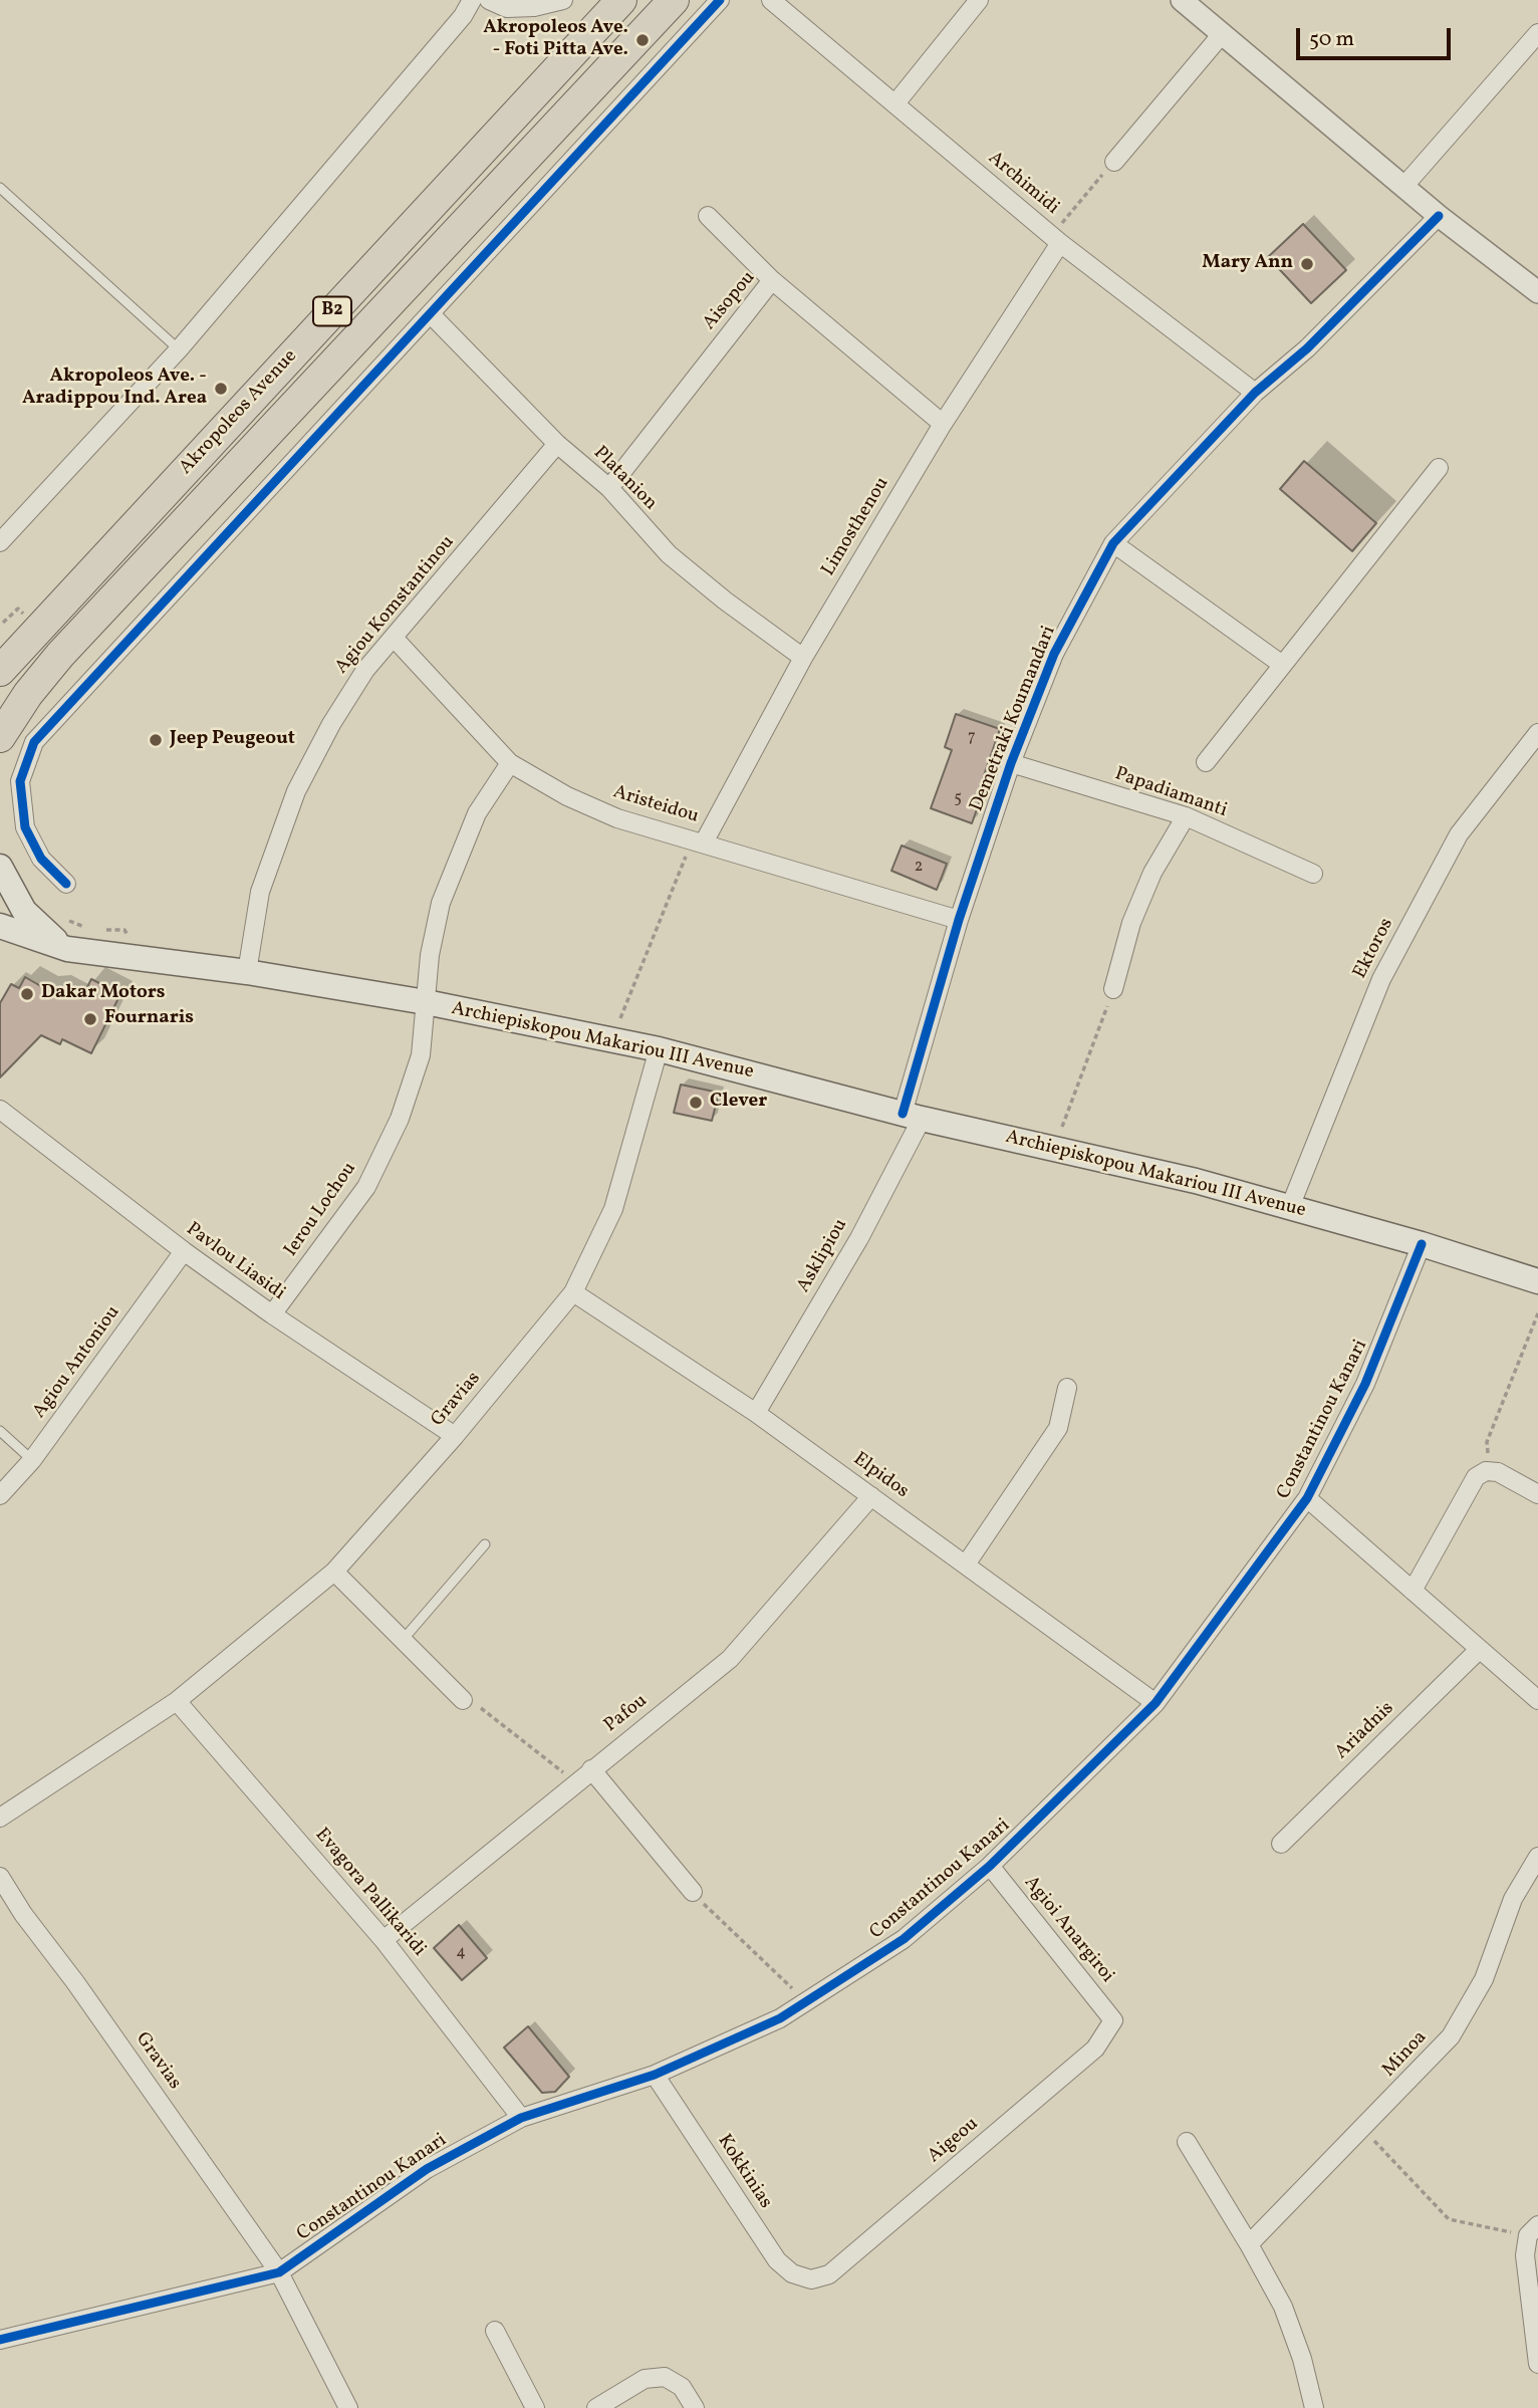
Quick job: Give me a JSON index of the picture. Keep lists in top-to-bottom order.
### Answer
{
  "streets": {
    "highway": ["B2", "Akropoleos Avenue"],
    "main road": ["Archiepiskopou Makariou III Avenue"],
    "street": [
      "Archimidi",
      "Aisopou",
      "Platanion",
      "Limosthenou",
      "Agiou Komstantinou",
      "Demetraki Koumandari",
      "Papadiamanti",
      "Aristeidou",
      "Ektoros",
      "Ierou Lochou",
      "Asklipiou",
      "Pavlou Liasidi",
      "Agiou Antoniou",
      "Gravias",
      "Constantinou Kanari",
      "Elpidos",
      "Pafou",
      "Ariadnis",
      "Evagora Pallikaridi",
      "Agioi Anargiroi",
      "Minoa",
      "Aigeou",
      "Kokkinias"
    ]
  },
  "crossings": [
    ["Archimidi", "Limosthenou"],
    ["Archimidi", "Demetraki Koumandari"],
    ["Aisopou", "Platanion"],
    ["Aisopou", "Limosthenou"],
    ["Platanion", "Limosthenou"],
    ["Platanion", "Agiou Komstantinou"],
    ["Limosthenou", "Aristeidou"],
    ["Agiou Komstantinou", "Aristeidou"],
    ["Agiou Komstantinou", "Archiepiskopou Makariou III Avenue"],
    ["Demetraki Koumandari", "Papadiamanti"],
    ["Demetraki Koumandari", "Aristeidou"],
    ["Demetraki Koumandari", "Archiepiskopou Makariou III Avenue"],
    ["Demetraki Koumandari", "Asklipiou"],
    ["Aristeidou", "Ierou Lochou"],
    ["Ektoros", "Archiepiskopou Makariou III Avenue"],
    ["Archiepiskopou Makariou III Avenue", "Ierou Lochou"],
    ["Archiepiskopou Makariou III Avenue", "Asklipiou"],
    ["Archiepiskopou Makariou III Avenue", "Gravias"],
    ["Archiepiskopou Makariou III Avenue", "Constantinou Kanari"],
    ["Ierou Lochou", "Pavlou Liasidi"],
    ["Asklipiou", "Elpidos"],
    ["Pavlou Liasidi", "Agiou Antoniou"],
    ["Pavlou Liasidi", "Gravias"],
    ["Gravias", "Constantinou Kanari"],
    ["Gravias", "Elpidos"],
    ["Gravias", "Evagora Pallikaridi"],
    ["Constantinou Kanari", "Elpidos"],
    ["Constantinou Kanari", "Evagora Pallikaridi"],
    ["Constantinou Kanari", "Agioi Anargiroi"],
    ["Constantinou Kanari", "Kokkinias"],
    ["Elpidos", "Pafou"],
    ["Pafou", "Evagora Pallikaridi"],
    ["Agioi Anargiroi", "Aigeou"],
    ["Aigeou", "Kokkinias"]
  ],
  "places": [
    "Akropoleos Ave. - Foti Pitta Ave.",
    "Mary Ann",
    "Akropoleos Ave. - Aradippou Ind. Area",
    "Jeep Peugeout",
    "Dakar Motors",
    "Fournaris",
    "Clever"
  ],
  "house_numbers": [
    "7",
    "5",
    "2",
    "4"
  ],
  "scale_bar": "50 m"
}
